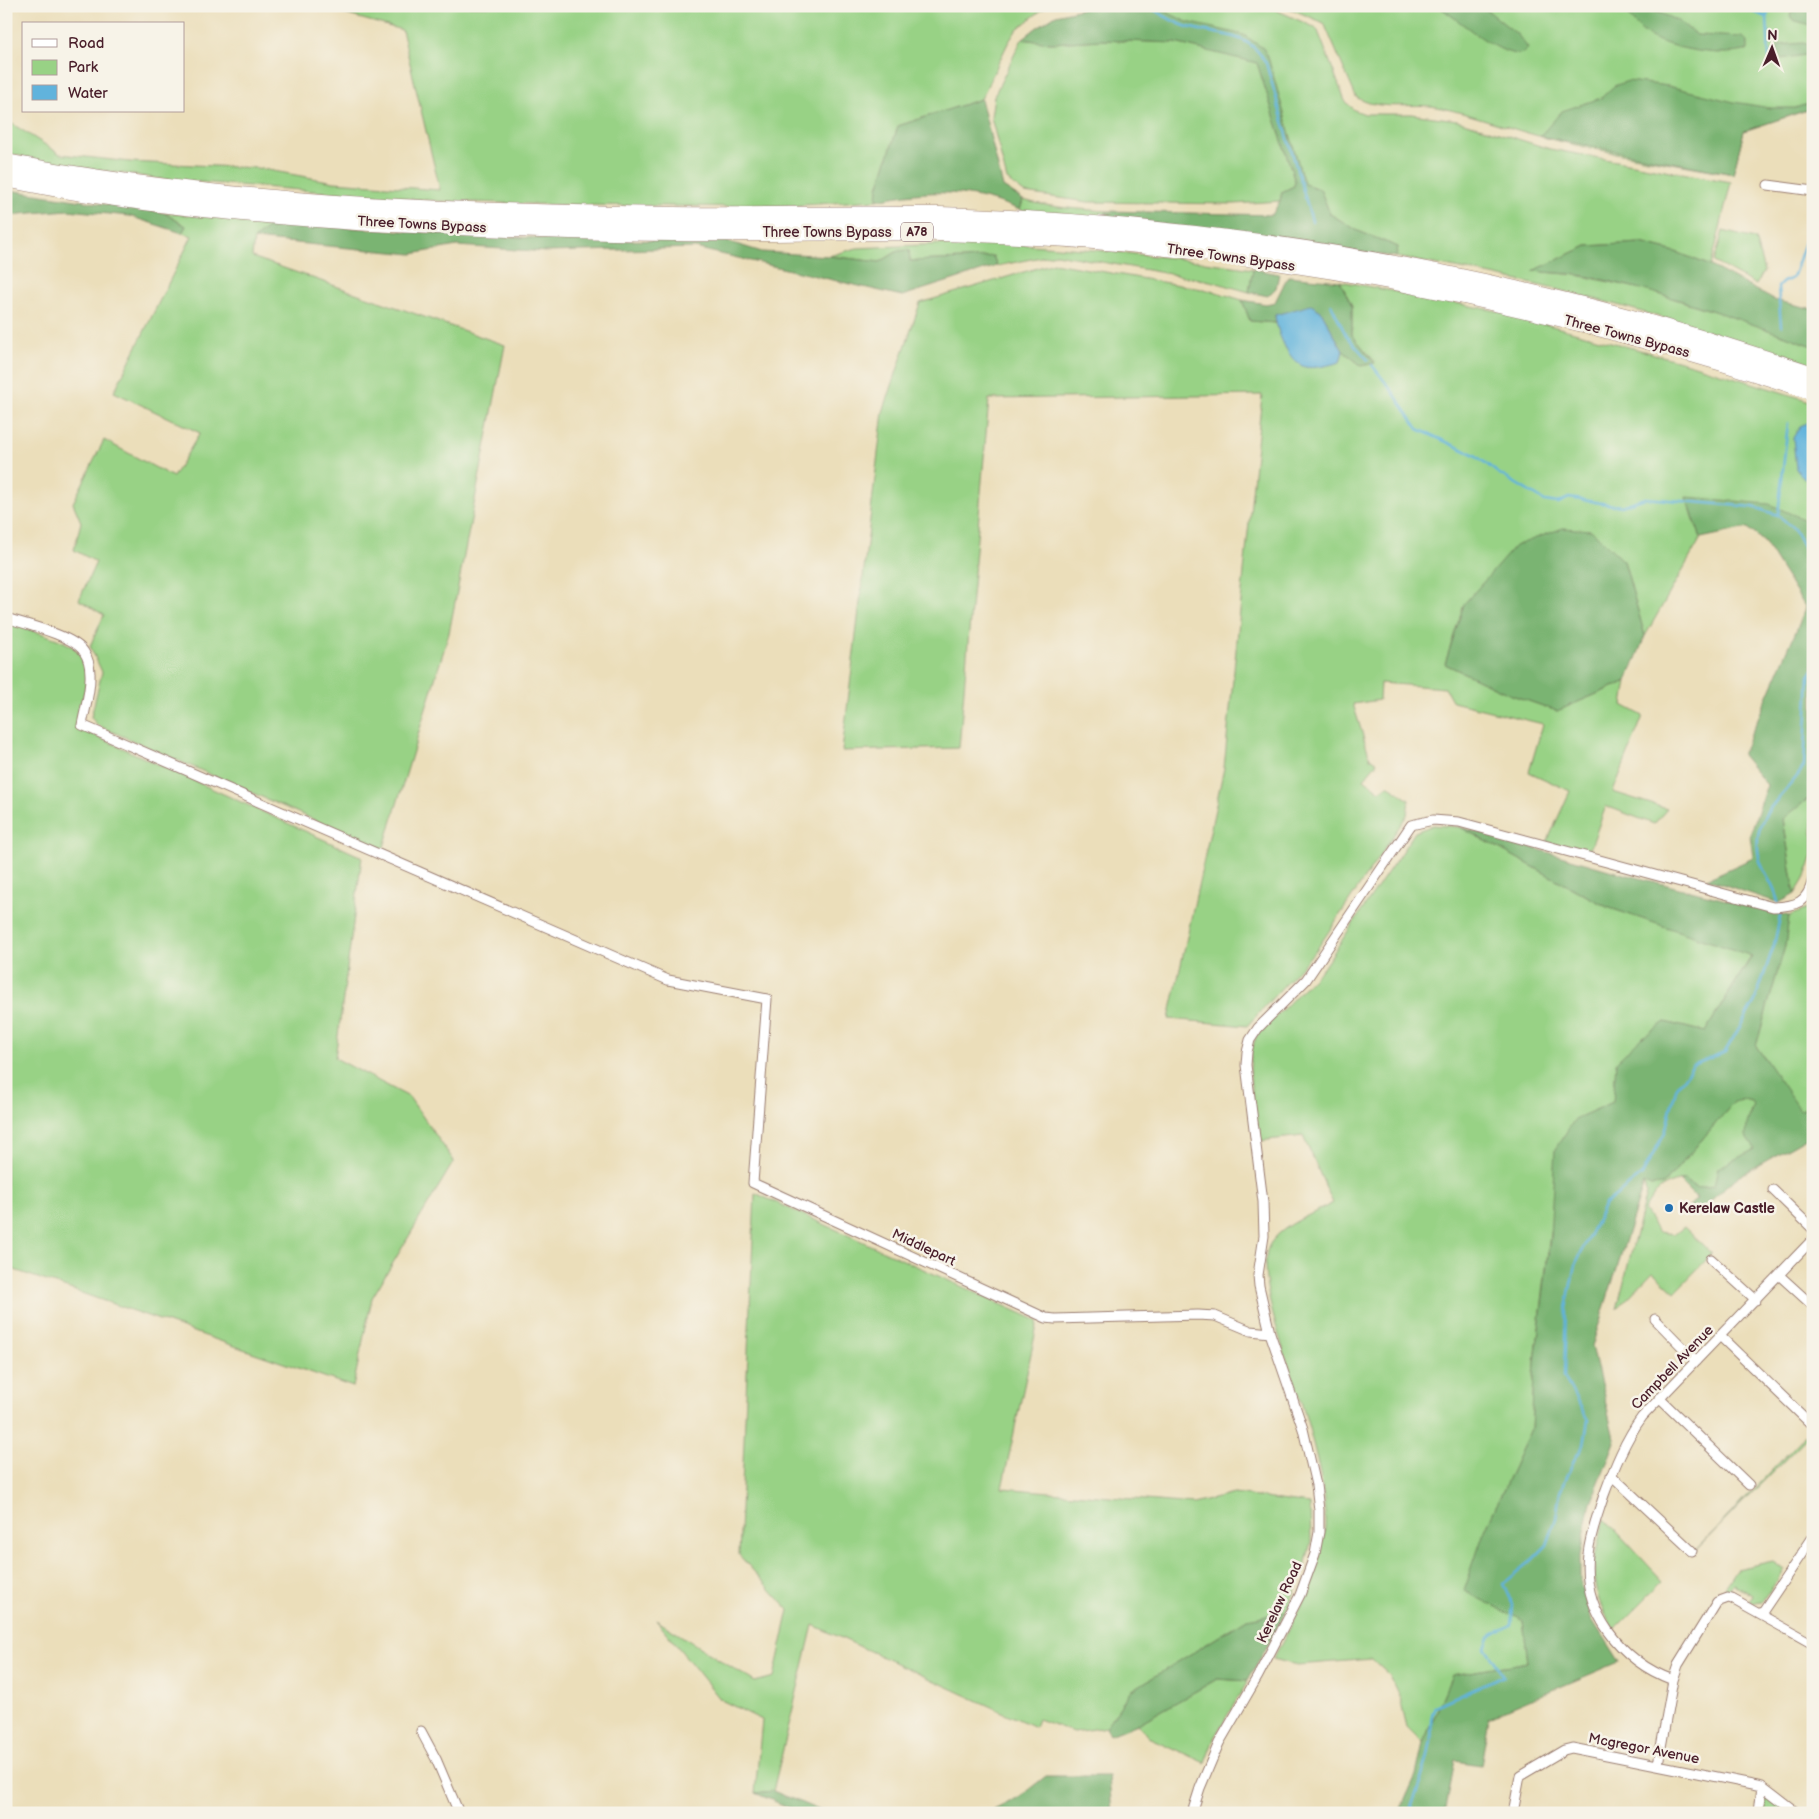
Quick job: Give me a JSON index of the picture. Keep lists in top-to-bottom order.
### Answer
{
  "streets": {
    "highway": ["Three Towns Bypass", "A78"],
    "street": [
      "Middlepart",
      "Campbell Avenue",
      "Kerelaw Road",
      "Mcgregor Avenue"
    ]
  },
  "crossings": [
    ["Middlepart", "Kerelaw Road"]
  ],
  "places": ["Kerelaw Castle"],
  "legend": ["Road", "Park", "Water"],
  "north": "top"
}
